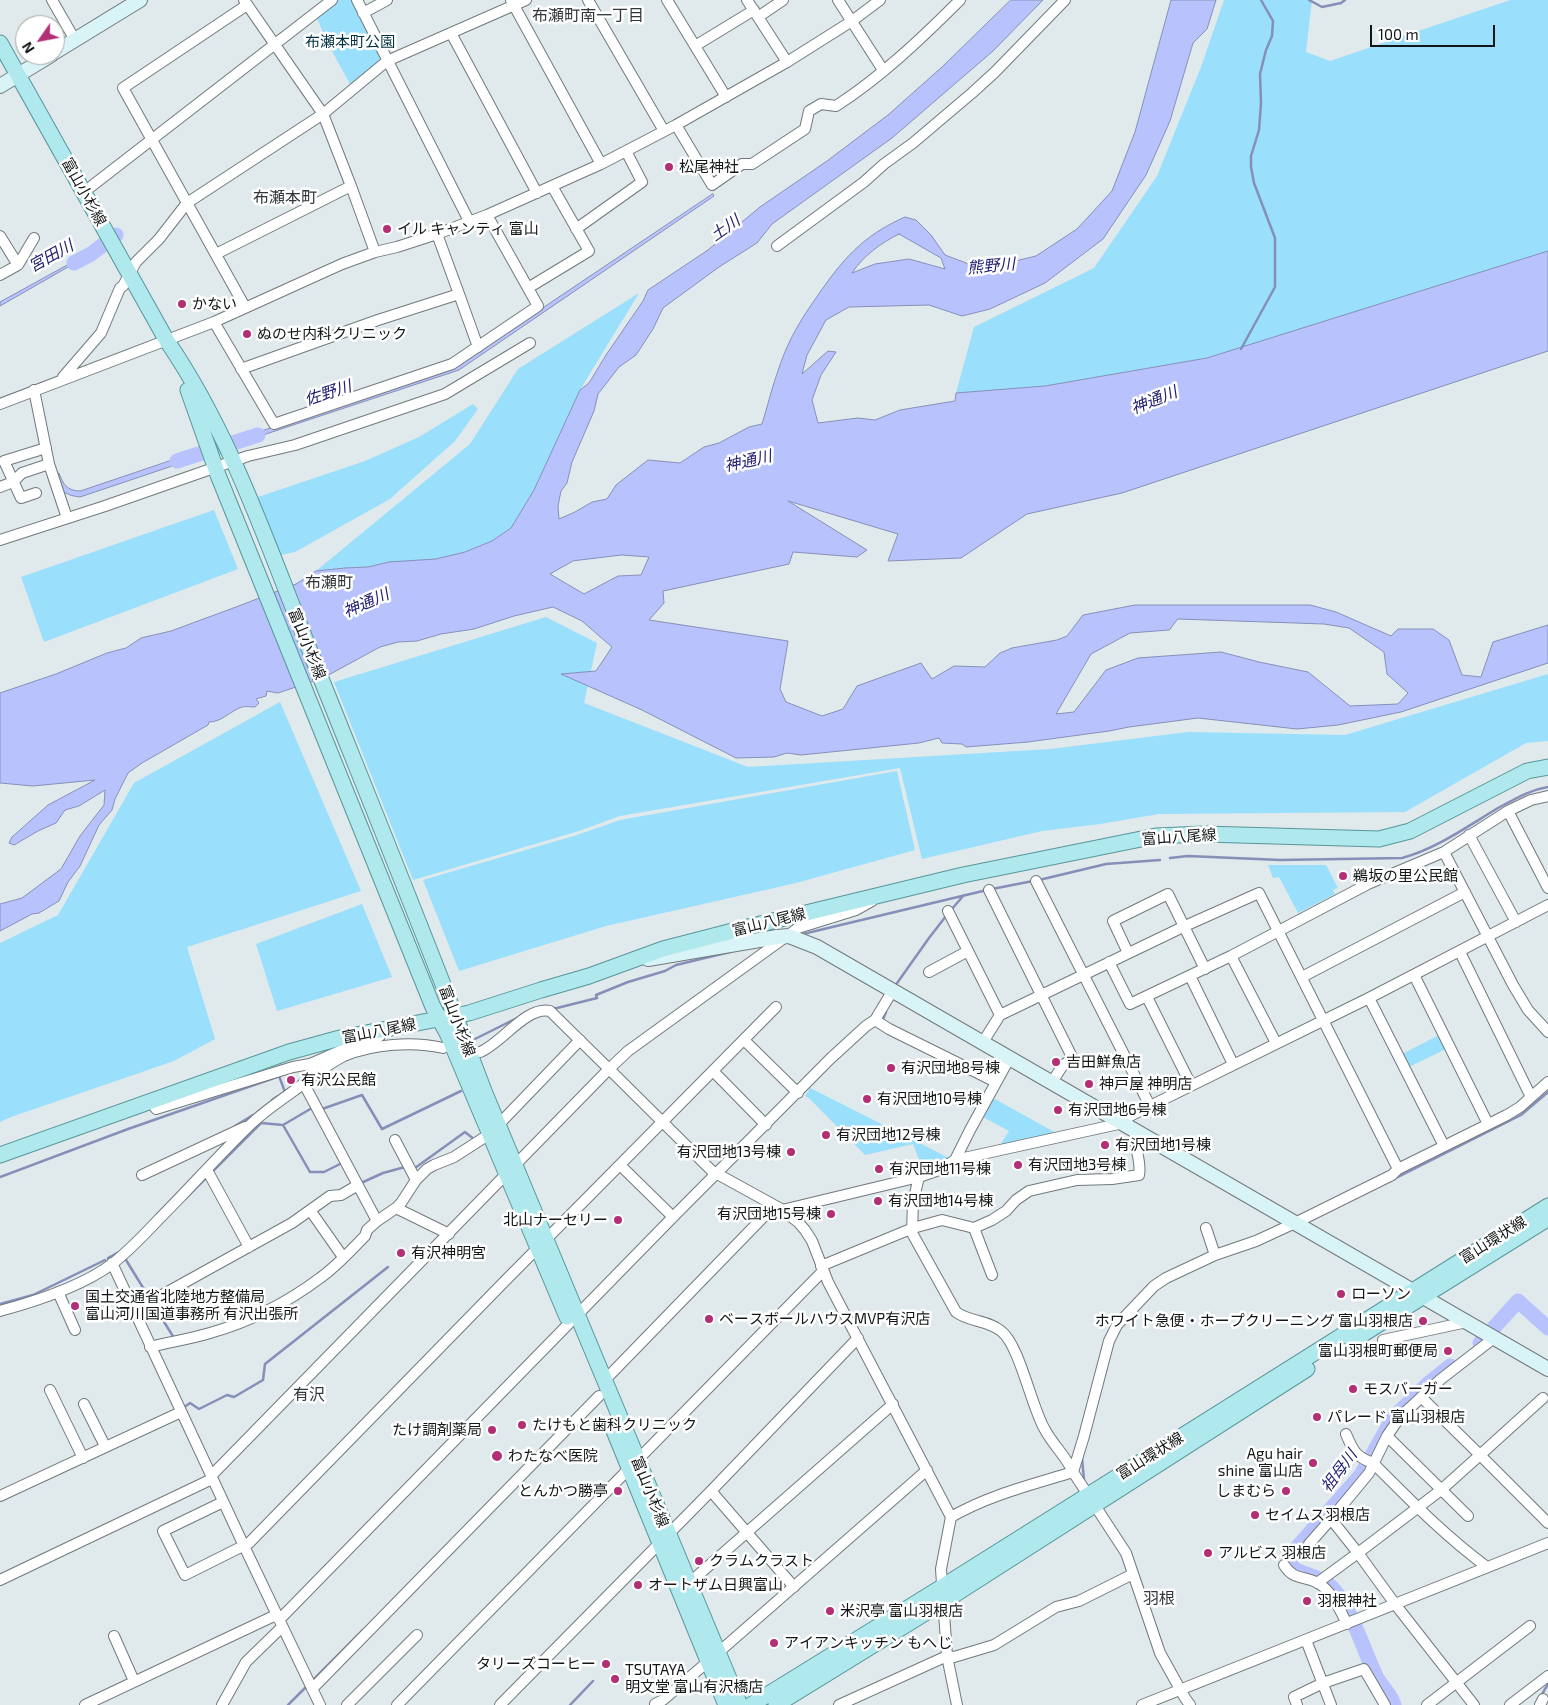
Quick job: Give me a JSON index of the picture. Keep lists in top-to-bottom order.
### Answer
{
  "streets": {
    "main road": ["富山小杉線", "富山八尾線", "富山環状線"]
  },
  "crossings": [
    ["富山小杉線", "富山八尾線"]
  ],
  "districts": [
    "布瀬町南一丁目",
    "布瀬本町",
    "布瀬町",
    "有沢",
    "羽根"
  ],
  "water": [
    "土川",
    "宮田川",
    "熊野川",
    "佐野川",
    "神通川",
    "祖母川"
  ],
  "parks": ["布瀬本町公園"],
  "places": [
    "松尾神社",
    "イル キャンティ 富山",
    "かない",
    "ぬのせ内科クリニック",
    "鵜坂の里公民館",
    "吉田鮮魚店",
    "有沢団地8号棟",
    "有沢公民館",
    "神戸屋 神明店",
    "有沢団地10号棟",
    "有沢団地6号棟",
    "有沢団地12号棟",
    "有沢団地1号棟",
    "有沢団地13号棟",
    "有沢団地3号棟",
    "有沢団地11号棟",
    "有沢団地14号棟",
    "有沢団地15号棟",
    "北山ナーセリー",
    "有沢神明宮",
    "ローソン",
    "国土交通省北陸地方整備局 富山河川国道事務所 有沢出張所",
    "ベースボールハウスMVP有沢店",
    "ホワイト急便・ホープクリーニング 富山羽根店",
    "富山羽根町郵便局",
    "モスバーガー",
    "パレード 富山羽根店",
    "たけもと歯科クリニック",
    "たけ調剤薬局",
    "わたなべ医院",
    "Agu hair shine 富山店",
    "とんかつ勝亭",
    "しまむら",
    "セイムス羽根店",
    "アルビス 羽根店",
    "クラムクラスト",
    "オートザム日興富山",
    "羽根神社",
    "米沢亭 富山羽根店",
    "アイアンキッチン もへじ",
    "タリーズコーヒー",
    "TSUTAYA 明文堂 富山有沢橋店"
  ],
  "scale_bar": "100 m",
  "north": "bottom left"
}
